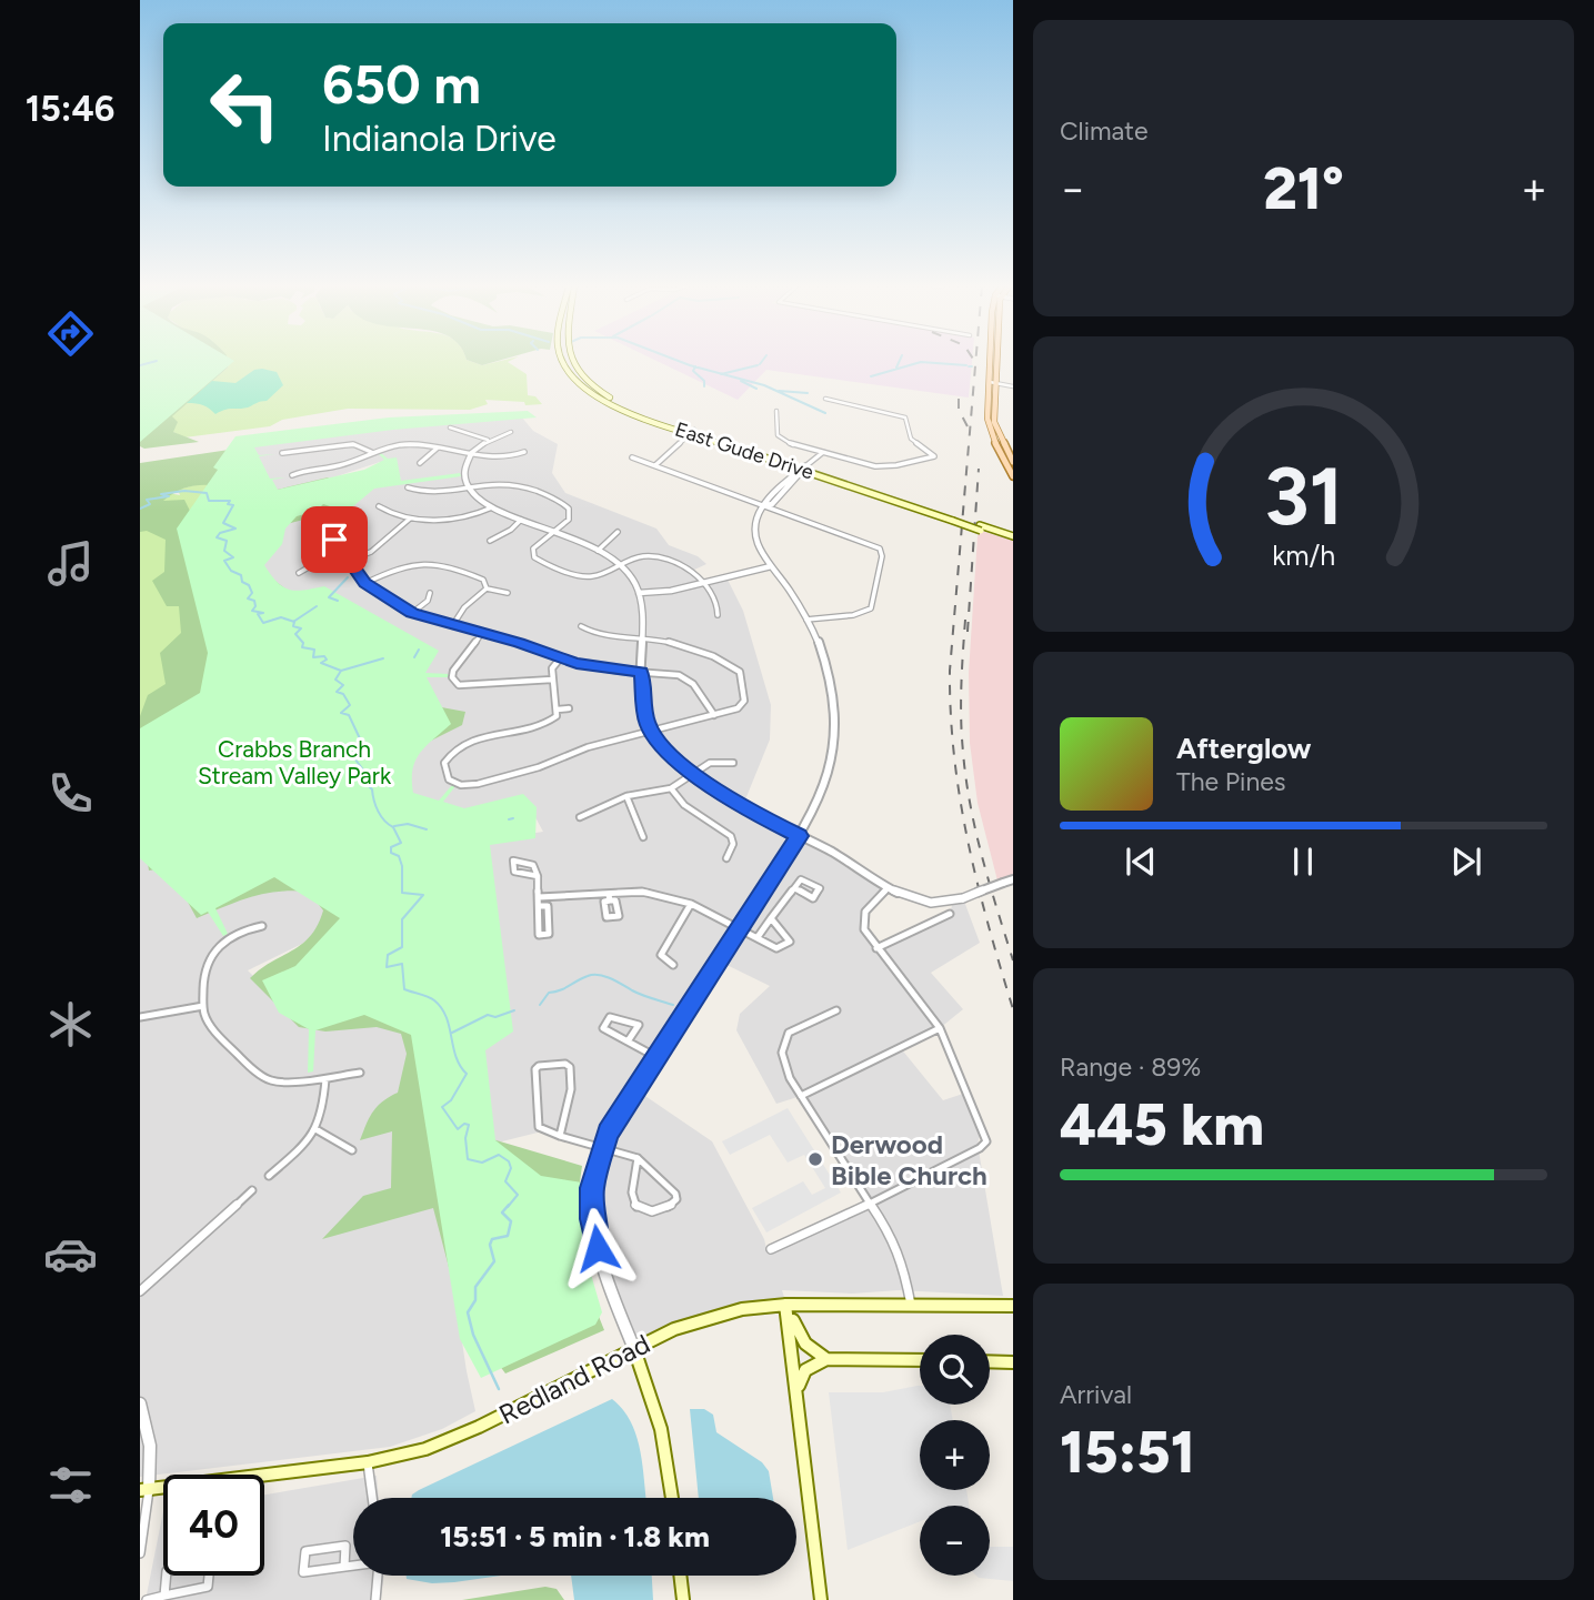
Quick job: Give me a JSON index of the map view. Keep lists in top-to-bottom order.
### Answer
{
  "streets": {
    "main road": ["East Gude Drive", "Redland Road"]
  },
  "parks": ["Crabbs Branch Stream Valley Park"],
  "places": ["Derwood Bible Church"],
  "page": {
    "tabs": "15:46",
    "tile": [
      "Climate",
      ["Range · 89%", "445 km"],
      ["Arrival", "15:51"]
    ],
    "turn": ["650 m", "Indianola Drive"],
    "heat": ["−", "21°", "+"],
    "song": ["Afterglow", "The Pines"],
    "map_buttons": ["+", "−"],
    "limit": "40",
    "trip": "15:51 · 5 min · 1.8 km",
    "gauge": ["31", "km/h"]
  }
}
